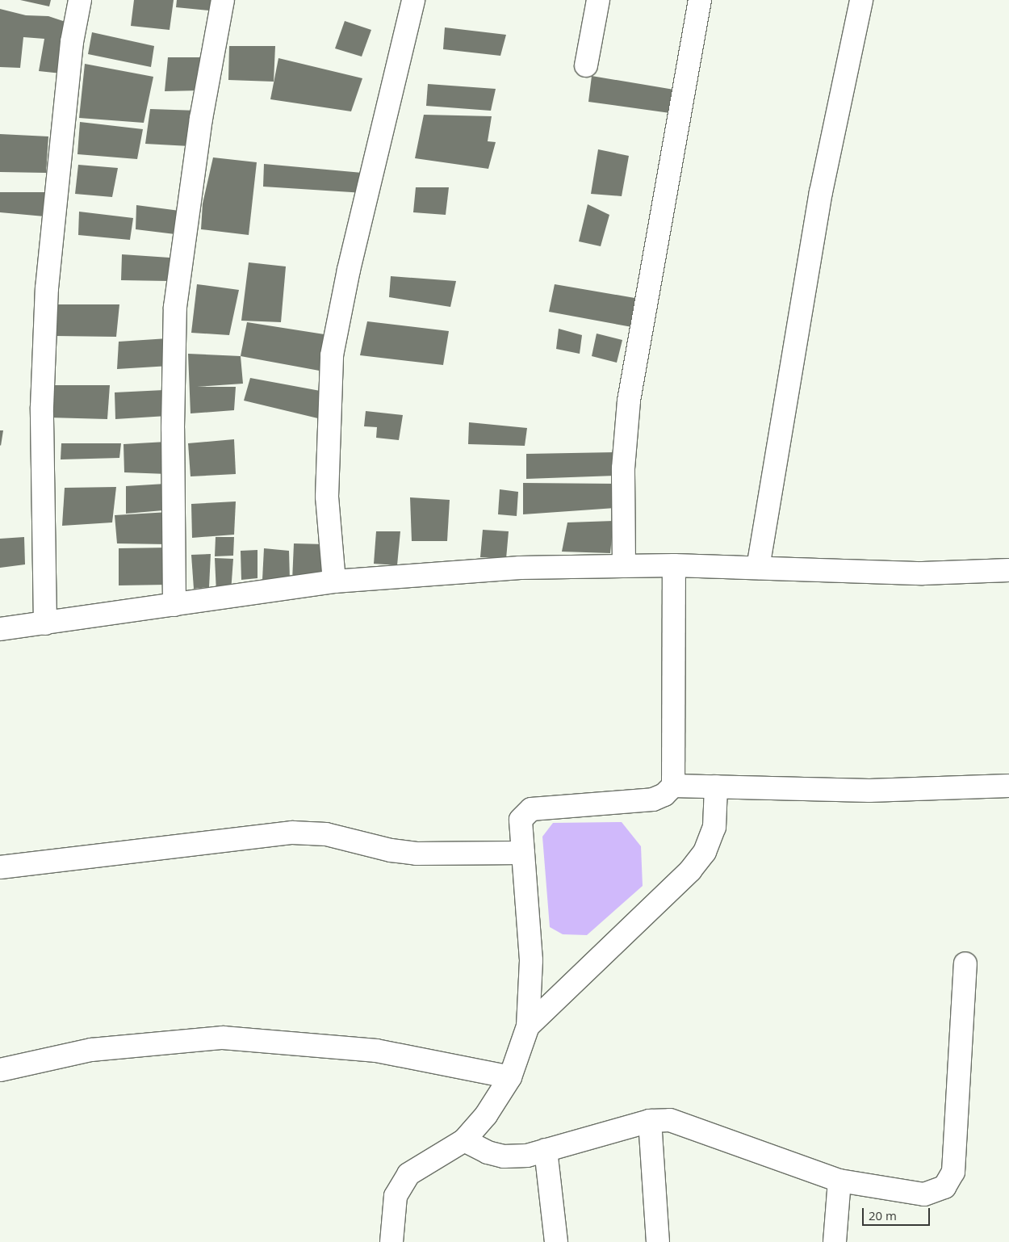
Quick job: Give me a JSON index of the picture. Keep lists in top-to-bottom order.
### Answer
{
  "scale_bar": "20 m"
}
